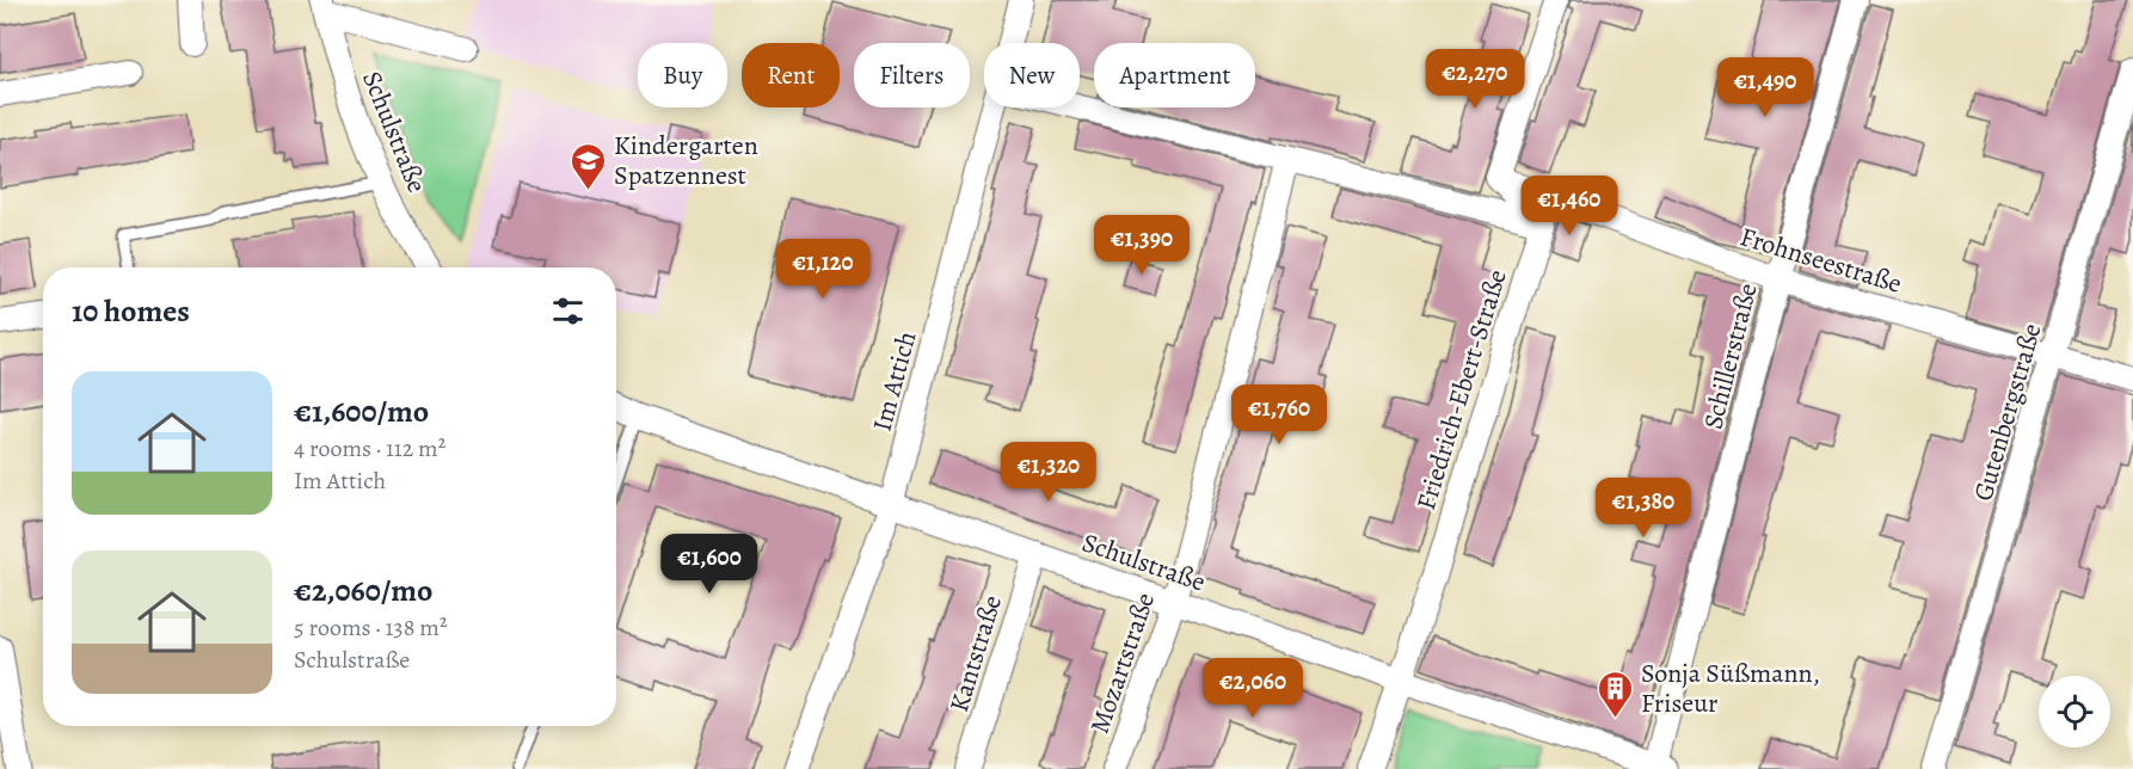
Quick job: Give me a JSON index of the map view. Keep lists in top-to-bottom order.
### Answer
{
  "streets": {
    "street": [
      "Schulstraße",
      "Frohnseestraße",
      "Schillerstraße",
      "Im Attich",
      "Friedrich-Ebert-Straße",
      "Gutenbergstraße",
      "Kantstraße",
      "Mozartstraße"
    ]
  },
  "crossings": [
    ["Schulstraße", "Schillerstraße"],
    ["Schulstraße", "Im Attich"],
    ["Schulstraße", "Friedrich-Ebert-Straße"],
    ["Schulstraße", "Kantstraße"],
    ["Schulstraße", "Mozartstraße"],
    ["Frohnseestraße", "Schillerstraße"],
    ["Frohnseestraße", "Gutenbergstraße"]
  ],
  "places": {
    "school or university": ["Kindergarten Spatzennest"],
    "building": ["Sonja Süßmann, Friseur"]
  },
  "page": {
    "chip": [
      "Buy",
      "Rent",
      "Filters",
      "New",
      "Apartment"
    ],
    "price": [
      "€2,270",
      "€1,490",
      "€1,460",
      "€1,390",
      "€1,120",
      "€1,760",
      "€1,320",
      "€1,380",
      "€1,600",
      "€2,060"
    ],
    "heading": "10 homes",
    "list": [
      {
        "name": "€1,600/mo",
        "note": "4 rooms · 112 m² · Im Attich"
      },
      {
        "name": "€2,060/mo",
        "note": "5 rooms · 138 m² · Schulstraße"
      }
    ]
  }
}
